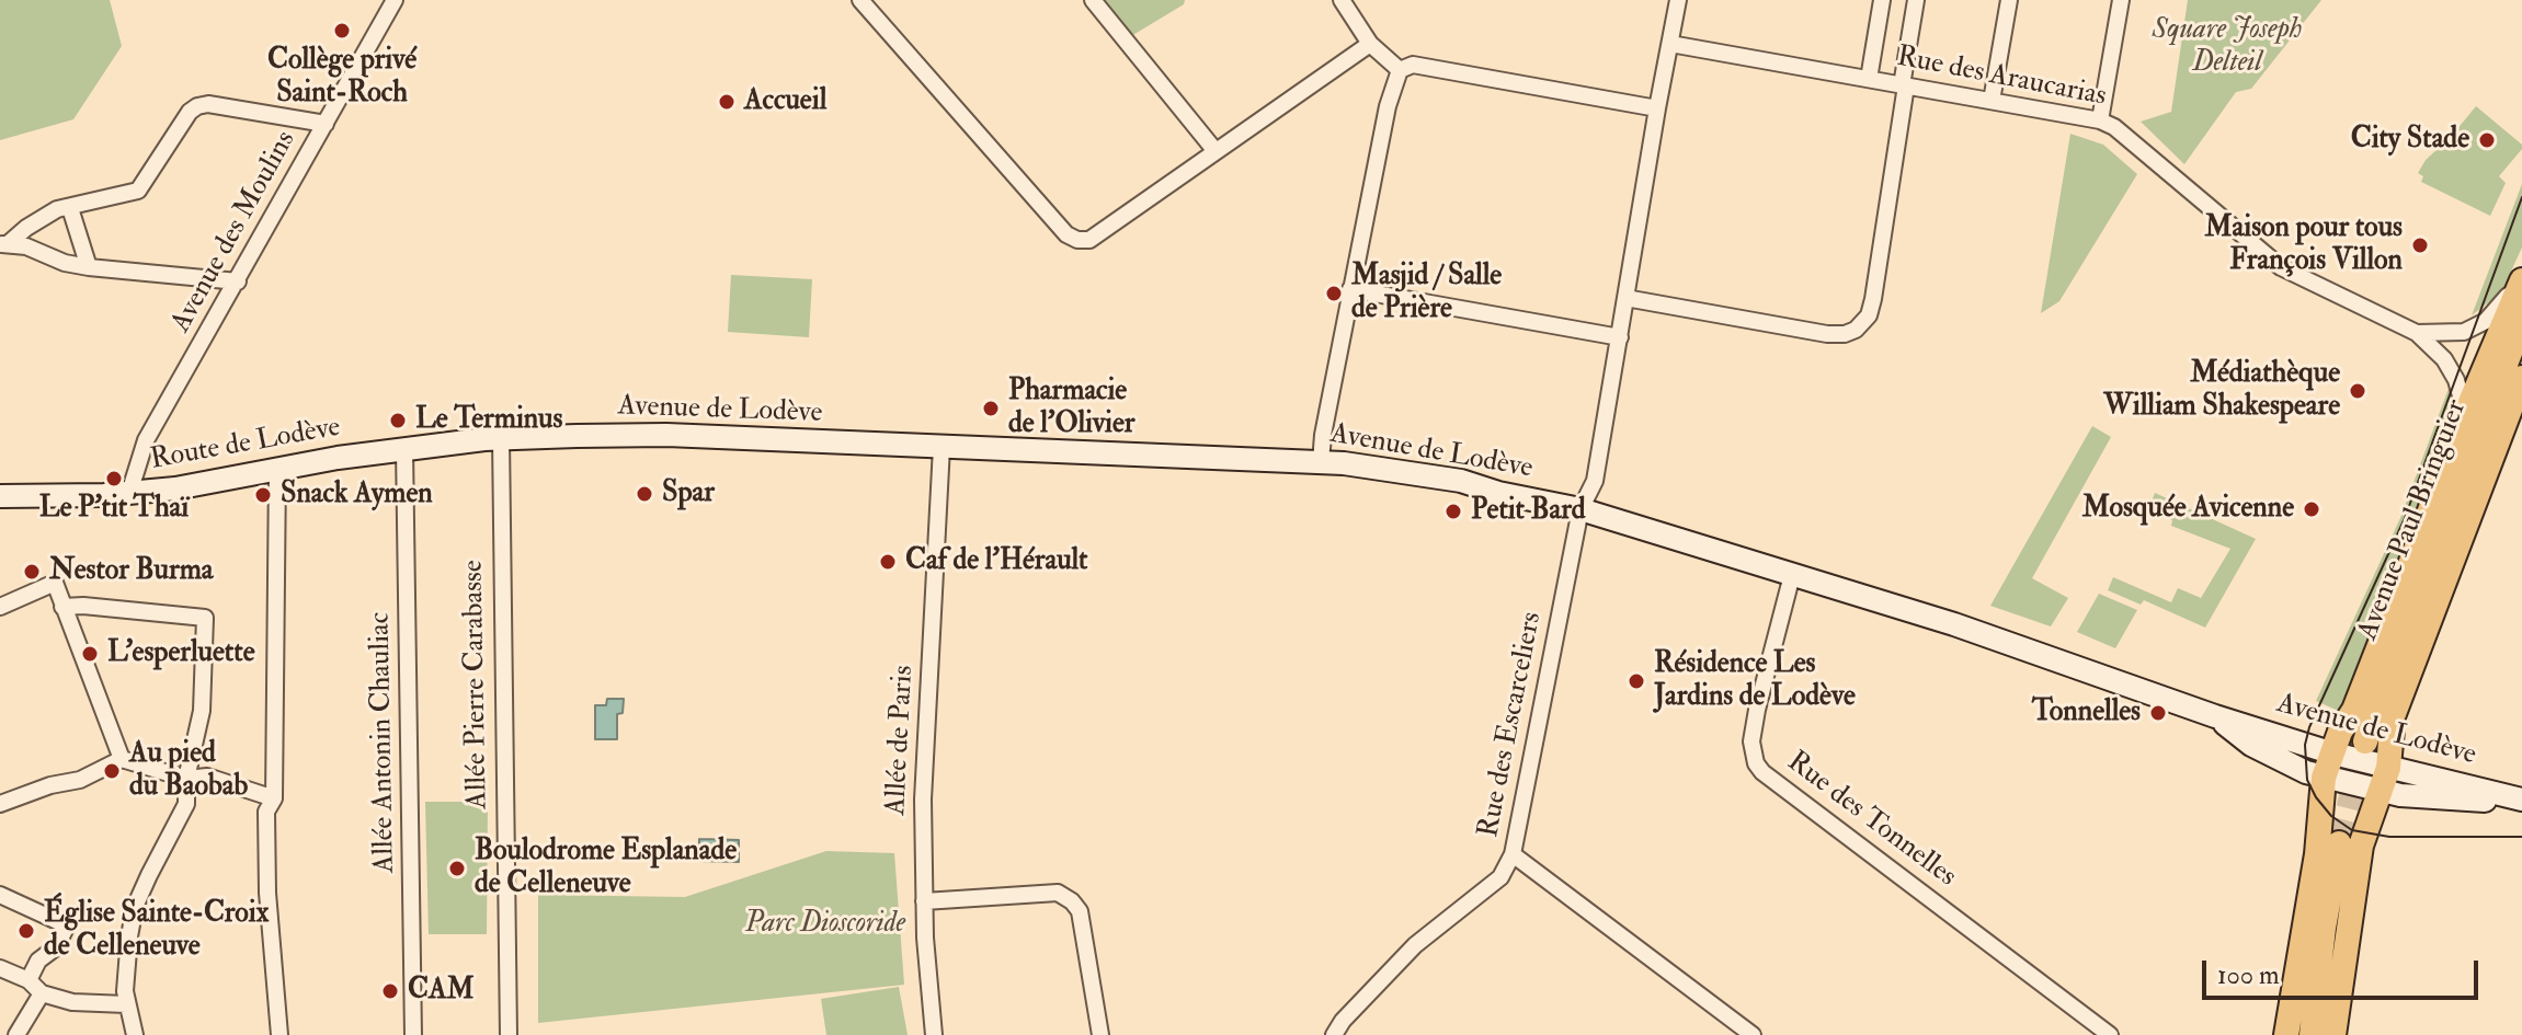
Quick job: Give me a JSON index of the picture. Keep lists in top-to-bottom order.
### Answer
{
  "streets": {
    "main road": ["Avenue Paul Bringuier"],
    "street": [
      "Rue des Araucarias",
      "Avenue des Moulins",
      "Avenue de Lodève",
      "Route de Lodève",
      "Allée Pierre Carabasse",
      "Rue des Escarceliers",
      "Allée de Paris",
      "Allée Antonin Chauliac",
      "Rue des Tonnelles"
    ]
  },
  "crossings": [
    ["Rue des Araucarias", "Avenue Paul Bringuier"],
    ["Rue des Araucarias", "Rue des Escarceliers"],
    ["Avenue des Moulins", "Route de Lodève"],
    ["Avenue de Lodève", "Route de Lodève"],
    ["Avenue de Lodève", "Avenue Paul Bringuier"],
    ["Avenue de Lodève", "Allée Pierre Carabasse"],
    ["Avenue de Lodève", "Rue des Escarceliers"],
    ["Avenue de Lodève", "Allée de Paris"],
    ["Avenue de Lodève", "Rue des Tonnelles"],
    ["Route de Lodève", "Allée Pierre Carabasse"],
    ["Route de Lodève", "Allée Antonin Chauliac"]
  ],
  "parks": ["Square Joseph Delteil", "Parc Dioscoride"],
  "places": [
    "Collège privé Saint-Roch",
    "Accueil",
    "City Stade",
    "Maison pour tous François Villon",
    "Masjid / Salle de Prière",
    "Médiathèque William Shakespeare",
    "Pharmacie de l'Olivier",
    "Le Terminus",
    "Le P'tit Thaï",
    "Spar",
    "Snack Aymen",
    "Mosquée Avicenne",
    "Petit Bard",
    "Caf de l'Hérault",
    "Nestor Burma",
    "L'esperluette",
    "Résidence Les Jardins de Lodève",
    "Tonnelles",
    "Au pied du Baobab",
    "Boulodrome Esplanade de Celleneuve",
    "Église Sainte-Croix de Celleneuve",
    "CAM"
  ],
  "scale_bar": "100 m"
}
